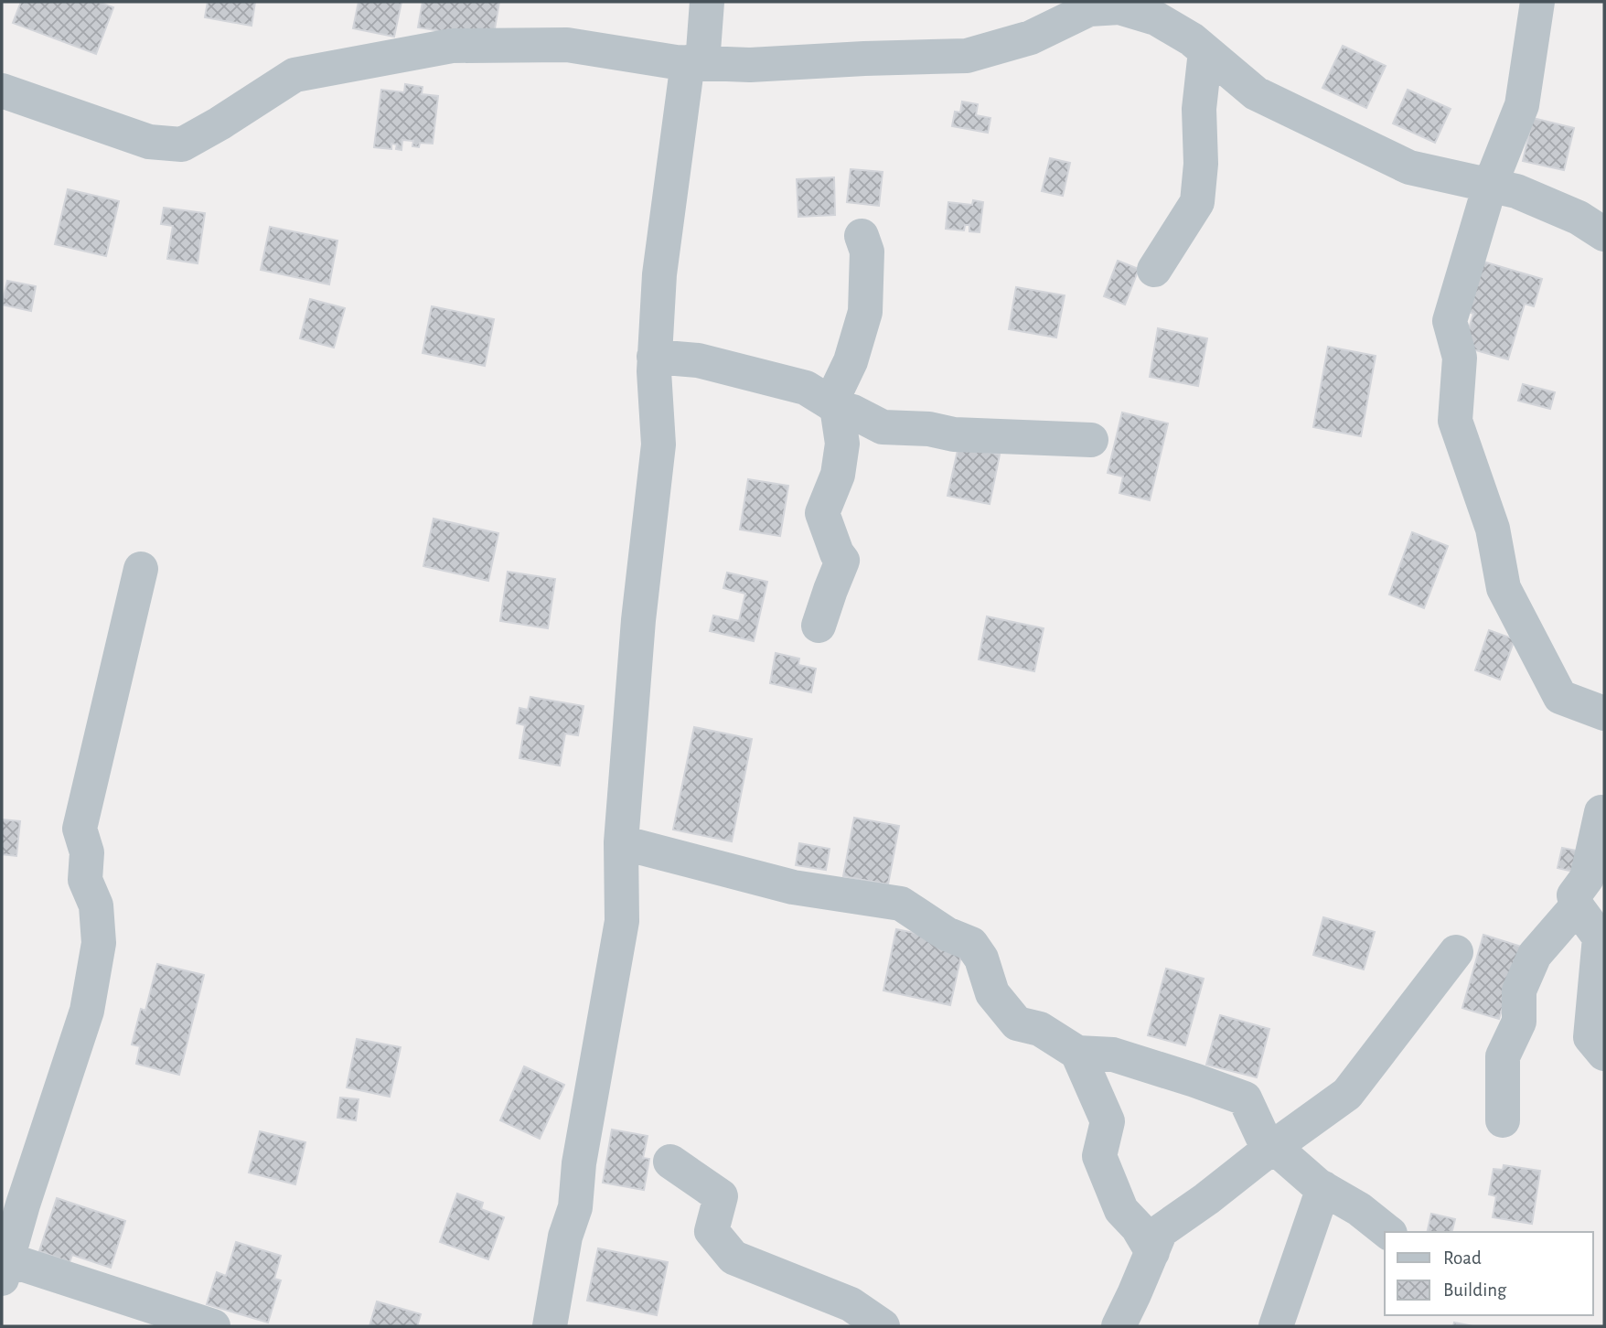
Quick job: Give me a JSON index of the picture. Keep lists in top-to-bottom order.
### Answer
{
  "legend": ["Road", "Building"]
}
